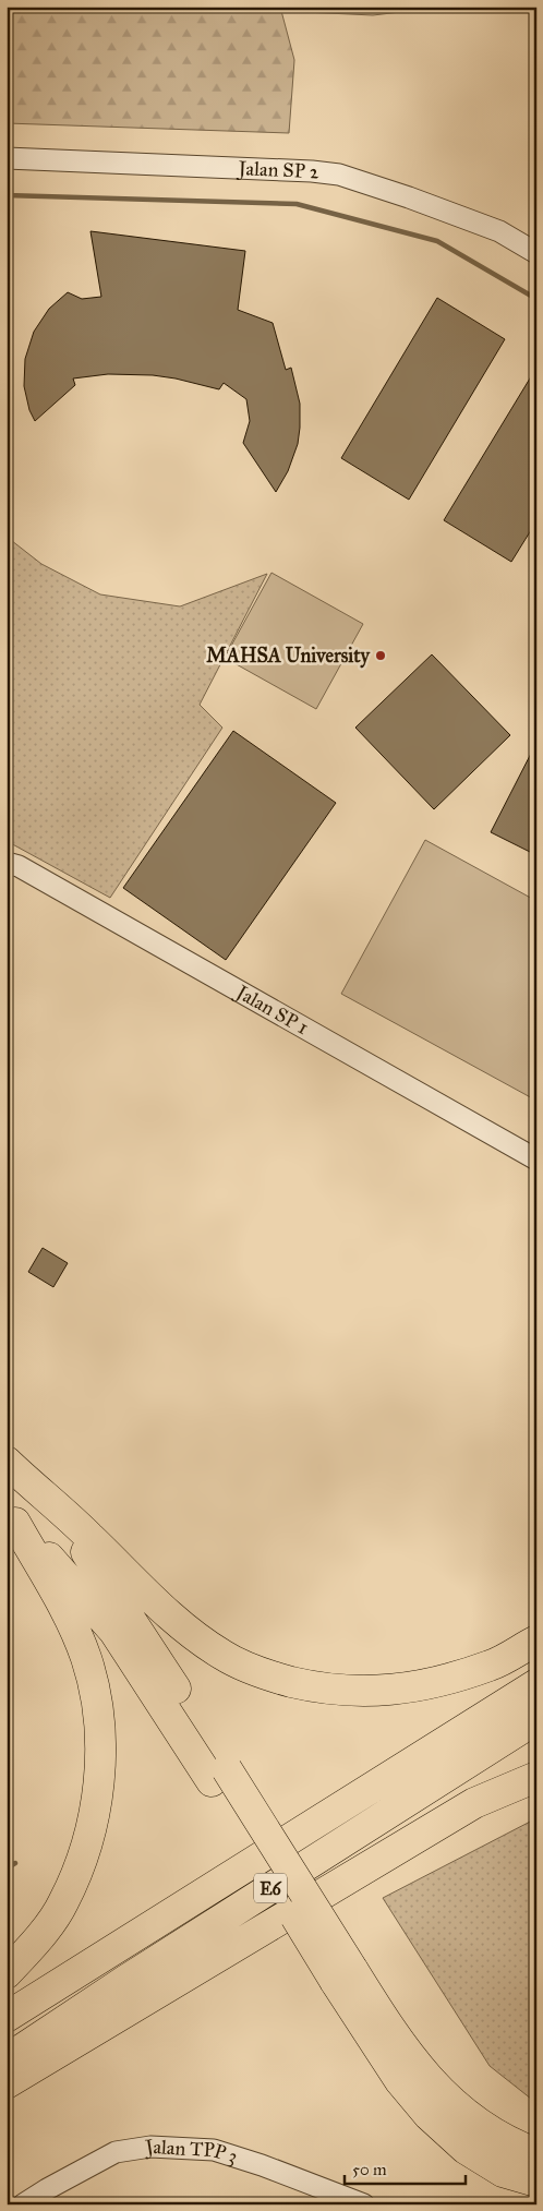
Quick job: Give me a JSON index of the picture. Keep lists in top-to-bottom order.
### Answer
{
  "streets": {
    "highway": ["E6"],
    "street": ["Jalan SP 2", "Jalan SP 1", "Jalan TPP 3"]
  },
  "places": ["MAHSA University"],
  "scale_bar": "50 m"
}
